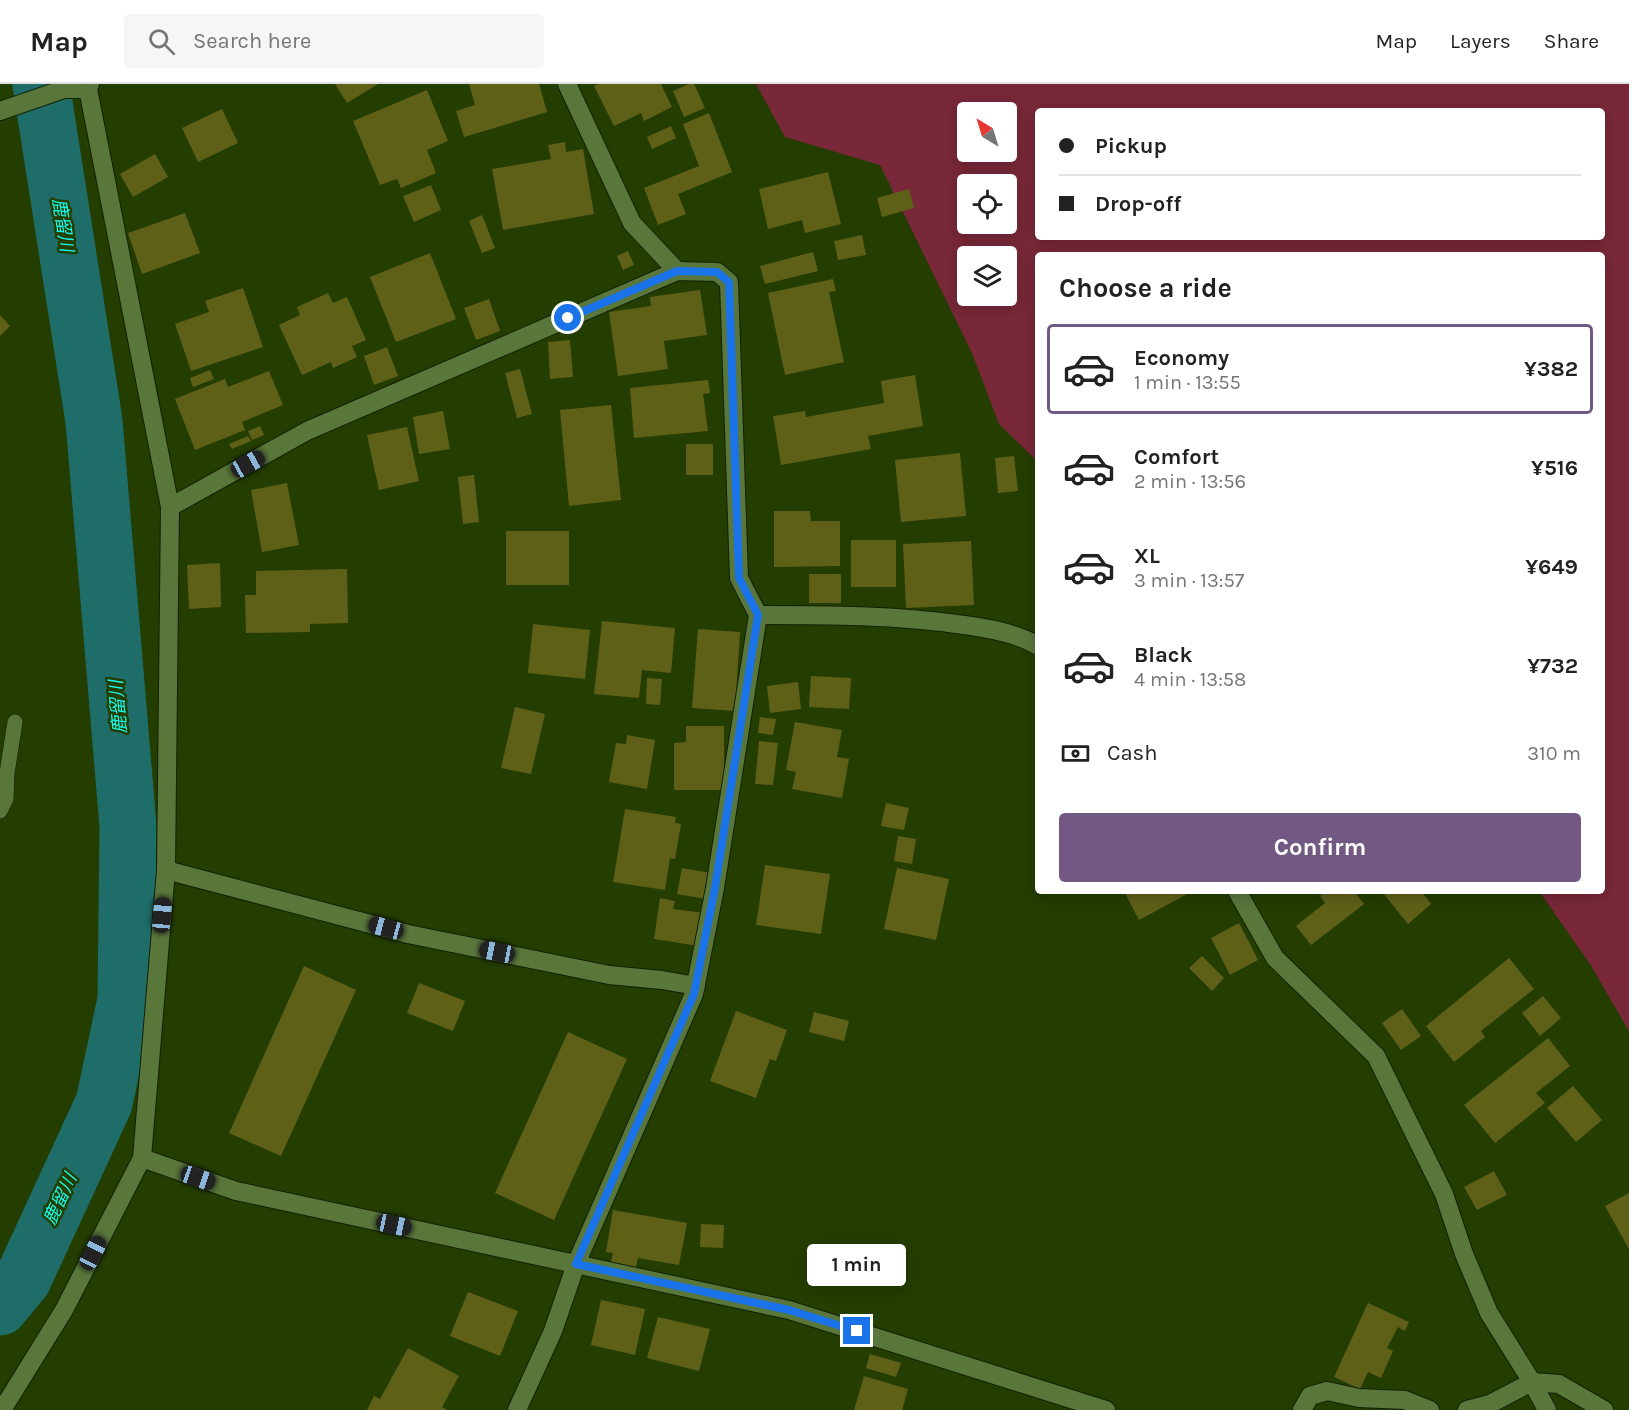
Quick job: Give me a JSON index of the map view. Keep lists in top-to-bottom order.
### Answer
{
  "water": ["鹿留川"],
  "north": "top left",
  "page": {
    "header": "Map",
    "search": "Search here",
    "nav": ["Map", "Layers", "Share"],
    "banner": ["Pickup", "Drop-off"],
    "heading": "Choose a ride",
    "list": [
      {
        "name": "Economy",
        "note": "1 min · 13:55",
        "value": "¥382"
      },
      {
        "name": "Comfort",
        "note": "2 min · 13:56",
        "value": "¥516"
      },
      {
        "name": "XL",
        "note": "3 min · 13:57",
        "value": "¥649"
      },
      {
        "name": "Black",
        "note": "4 min · 13:58",
        "value": "¥732"
      }
    ],
    "pay": ["Cash", "310 m"],
    "buttons": "Confirm",
    "bubble": "1 min"
  }
}
